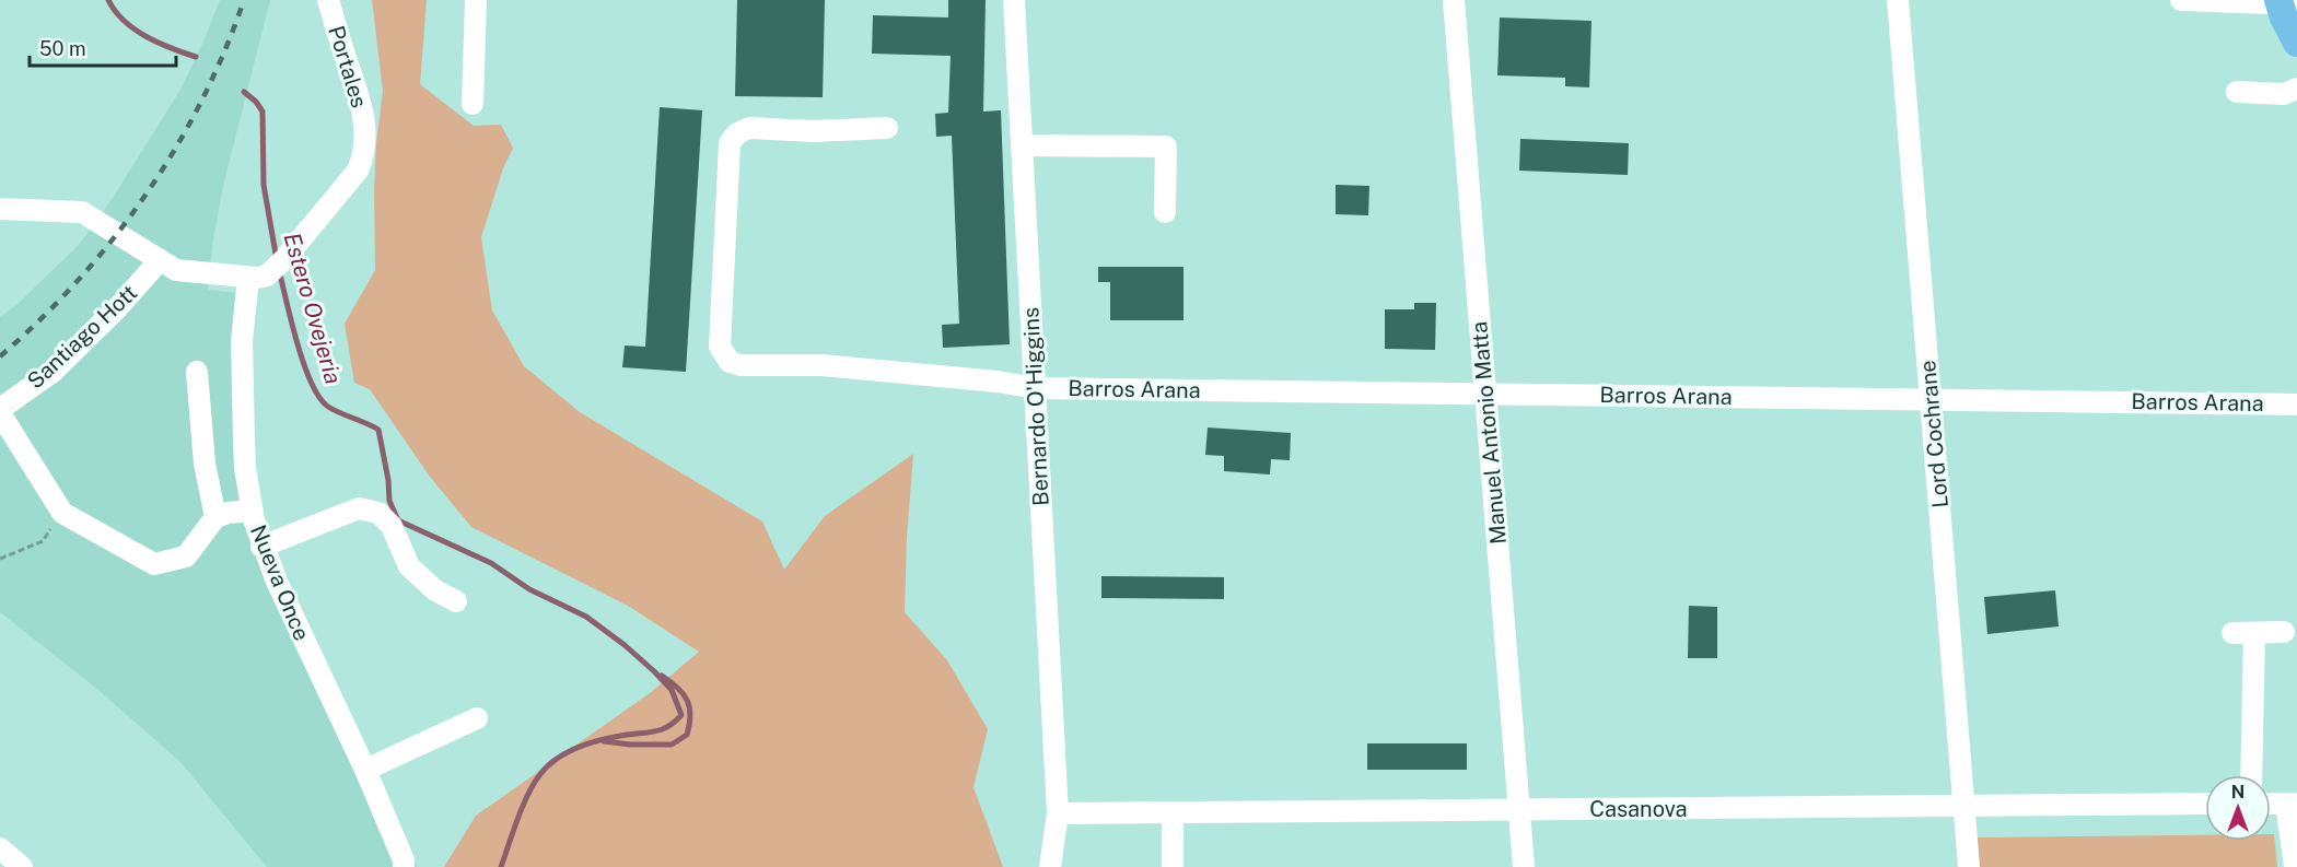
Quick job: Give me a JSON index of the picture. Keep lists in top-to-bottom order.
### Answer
{
  "streets": {
    "street": [
      "Portales",
      "Santiago Hott",
      "Barros Arana",
      "Bernardo O'Higgins",
      "Manuel Antonio Matta",
      "Lord Cochrane",
      "Nueva Once",
      "Casanova"
    ]
  },
  "crossings": [
    ["Portales", "Santiago Hott"],
    ["Portales", "Nueva Once"],
    ["Barros Arana", "Bernardo O'Higgins"],
    ["Barros Arana", "Manuel Antonio Matta"],
    ["Barros Arana", "Lord Cochrane"],
    ["Bernardo O'Higgins", "Casanova"],
    ["Manuel Antonio Matta", "Casanova"],
    ["Lord Cochrane", "Casanova"]
  ],
  "water": ["Estero Ovejeria"],
  "scale_bar": "50 m",
  "north": "top"
}
